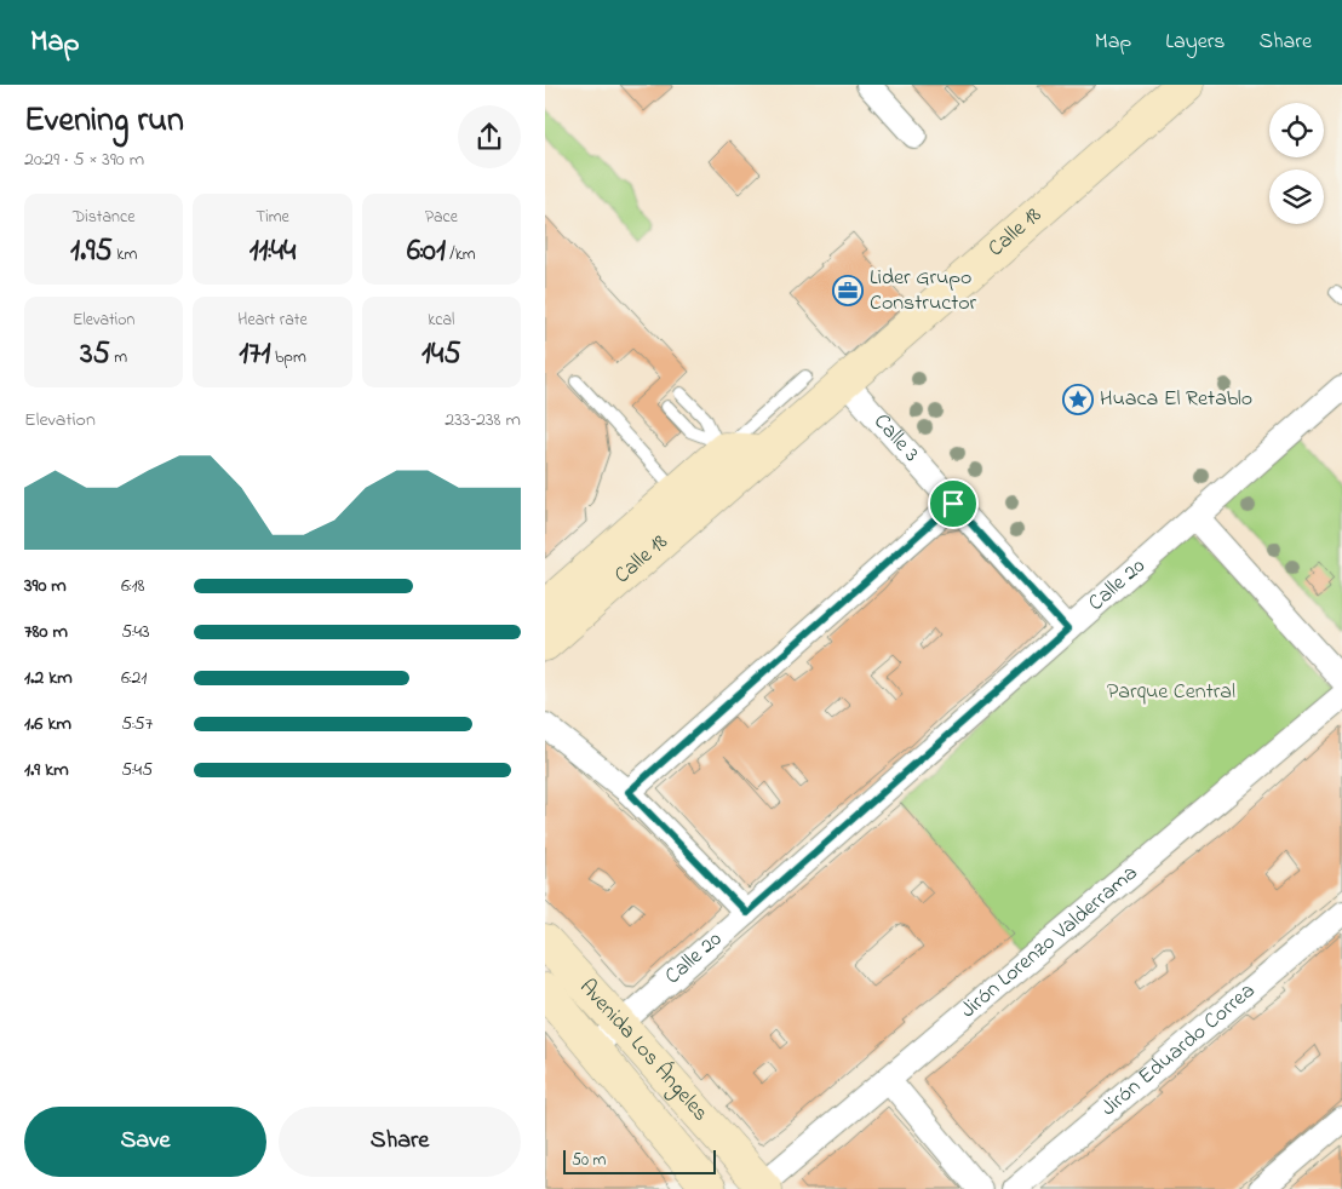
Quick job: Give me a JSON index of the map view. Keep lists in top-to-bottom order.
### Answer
{
  "streets": {
    "street": [
      "Calle 18",
      "Calle 3",
      "Calle 20",
      "Jirón Lorenzo Valderrama",
      "Avenida Los Ángeles",
      "Jirón Eduardo Correa"
    ]
  },
  "crossings": [
    ["Calle 18", "Calle 3"],
    ["Calle 3", "Calle 20"],
    ["Calle 20", "Avenida Los Ángeles"],
    ["Jirón Lorenzo Valderrama", "Avenida Los Ángeles"]
  ],
  "parks": ["Parque Central"],
  "places": {
    "office": ["Lider Grupo Constructor"],
    "place": ["Huaca El Retablo"]
  },
  "scale_bar": "50 m",
  "page": {
    "header": "Map",
    "nav": ["Map", "Layers", "Share"],
    "heading": ["Evening run", "20:29 · 5 × 390 m"],
    "stats": [
      ["Distance", "1.95 km"],
      ["Time", "11:44"],
      ["Pace", "6:01 /km"],
      ["Elevation", "35 m"],
      ["Heart rate", "171 bpm"],
      ["kcal", "145"]
    ],
    "chart": ["Elevation", "233–238 m"],
    "list": [
      {
        "name": "390 m",
        "note": "6:18"
      },
      {
        "name": "780 m",
        "note": "5:43"
      },
      {
        "name": "1.2 km",
        "note": "6:21"
      },
      {
        "name": "1.6 km",
        "note": "5:57"
      },
      {
        "name": "1.9 km",
        "note": "5:45"
      }
    ],
    "buttons": ["Save", "Share"],
    "scale": "50 m"
  }
}
